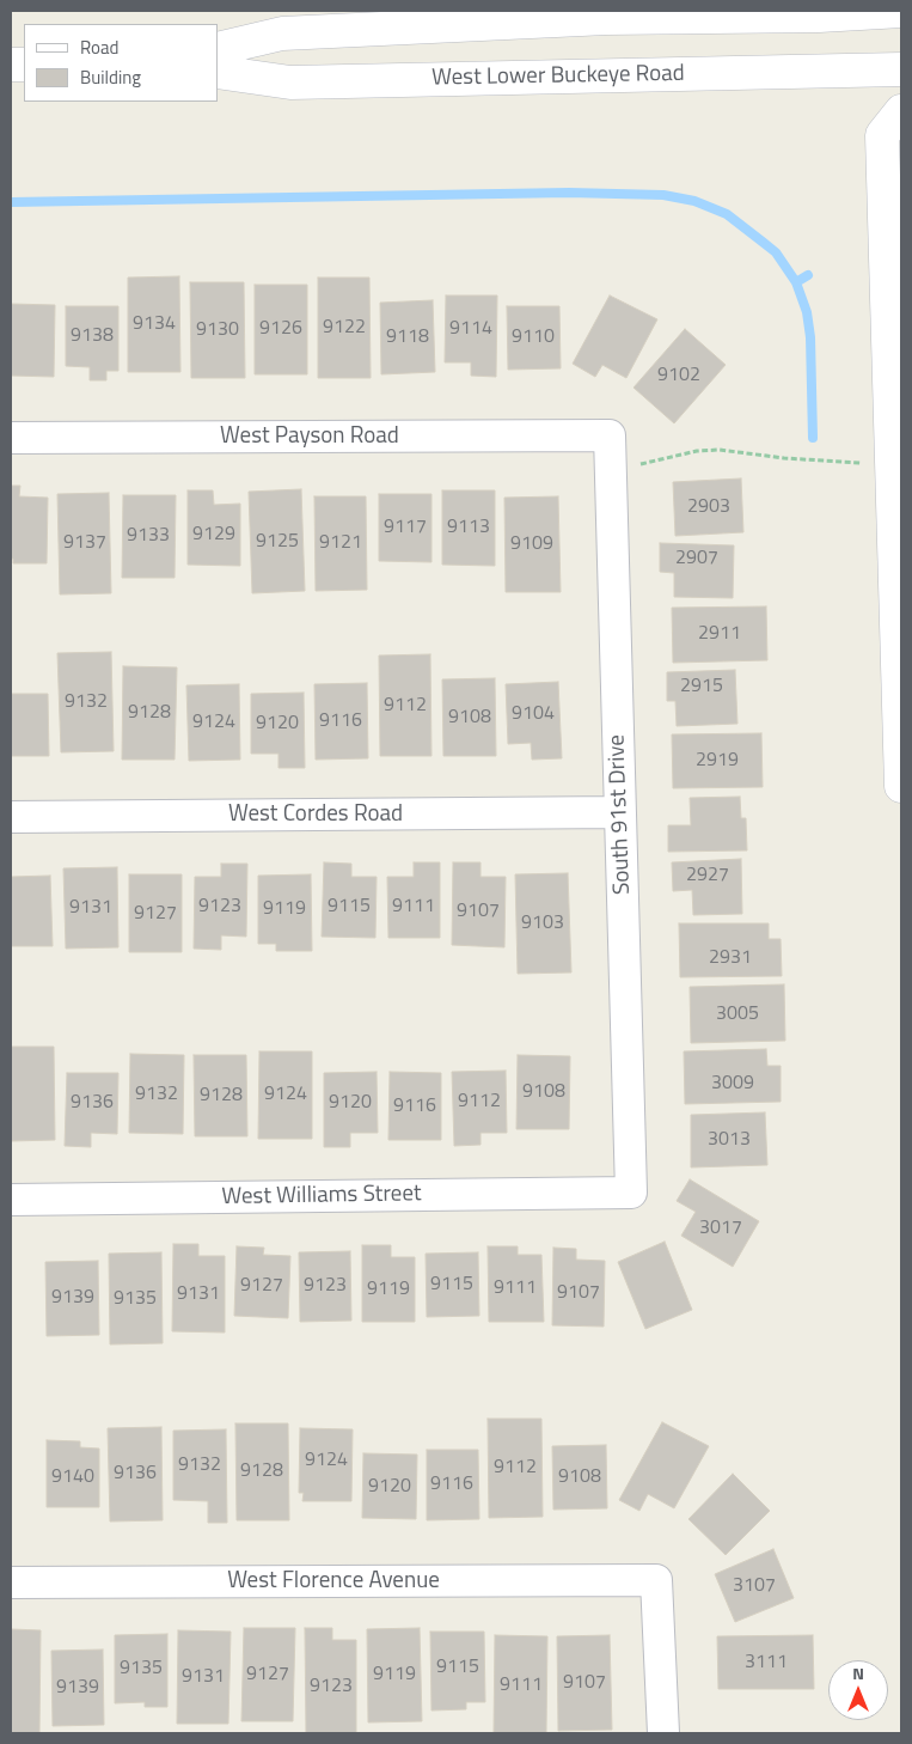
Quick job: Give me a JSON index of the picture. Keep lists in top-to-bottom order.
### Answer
{
  "streets": {
    "main road": ["West Lower Buckeye Road"],
    "street": [
      "West Payson Road",
      "West Cordes Road",
      "South 91st Drive",
      "West Williams Street",
      "West Florence Avenue"
    ]
  },
  "crossings": [
    ["West Payson Road", "South 91st Drive"],
    ["West Cordes Road", "South 91st Drive"],
    ["South 91st Drive", "West Williams Street"]
  ],
  "house_numbers": [
    "9134",
    "9122",
    "9126",
    "9114",
    "9130",
    "9138",
    "9118",
    "9110",
    "9102",
    "2903",
    "9117",
    "9113",
    "9129",
    "9133",
    "9125",
    "9137",
    "9121",
    "9109",
    "2907",
    "2911",
    "2915",
    "9132",
    "9112",
    "9128",
    "9104",
    "9108",
    "9116",
    "9124",
    "9120",
    "2919",
    "2927",
    "9123",
    "9115",
    "9111",
    "9131",
    "9119",
    "9107",
    "9127",
    "9103",
    "2931",
    "3005",
    "3009",
    "9108",
    "9132",
    "9124",
    "9128",
    "9112",
    "9136",
    "9120",
    "9116",
    "3013",
    "3017",
    "9115",
    "9127",
    "9123",
    "9111",
    "9119",
    "9107",
    "9131",
    "9139",
    "9135",
    "9124",
    "9132",
    "9112",
    "9128",
    "9136",
    "9140",
    "9108",
    "9116",
    "9120",
    "3107",
    "3111",
    "9115",
    "9135",
    "9127",
    "9119",
    "9131",
    "9107",
    "9111",
    "9123",
    "9139"
  ],
  "legend": ["Road", "Building"],
  "north": "top"
}
